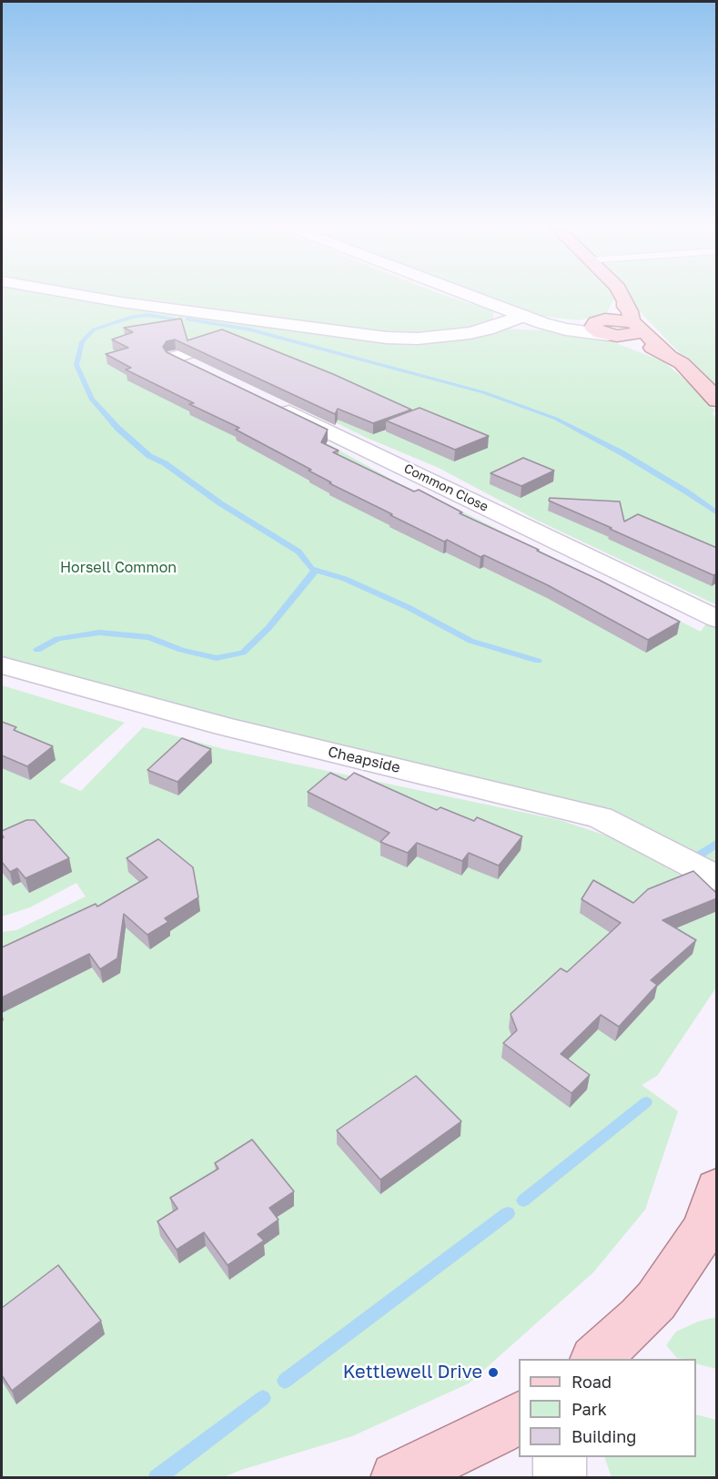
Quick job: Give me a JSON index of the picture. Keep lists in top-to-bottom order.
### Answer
{
  "streets": {
    "street": ["Common Close", "Cheapside"]
  },
  "parks": ["Horsell Common"],
  "places": ["Kettlewell Drive"],
  "legend": ["Road", "Park", "Building"]
}
